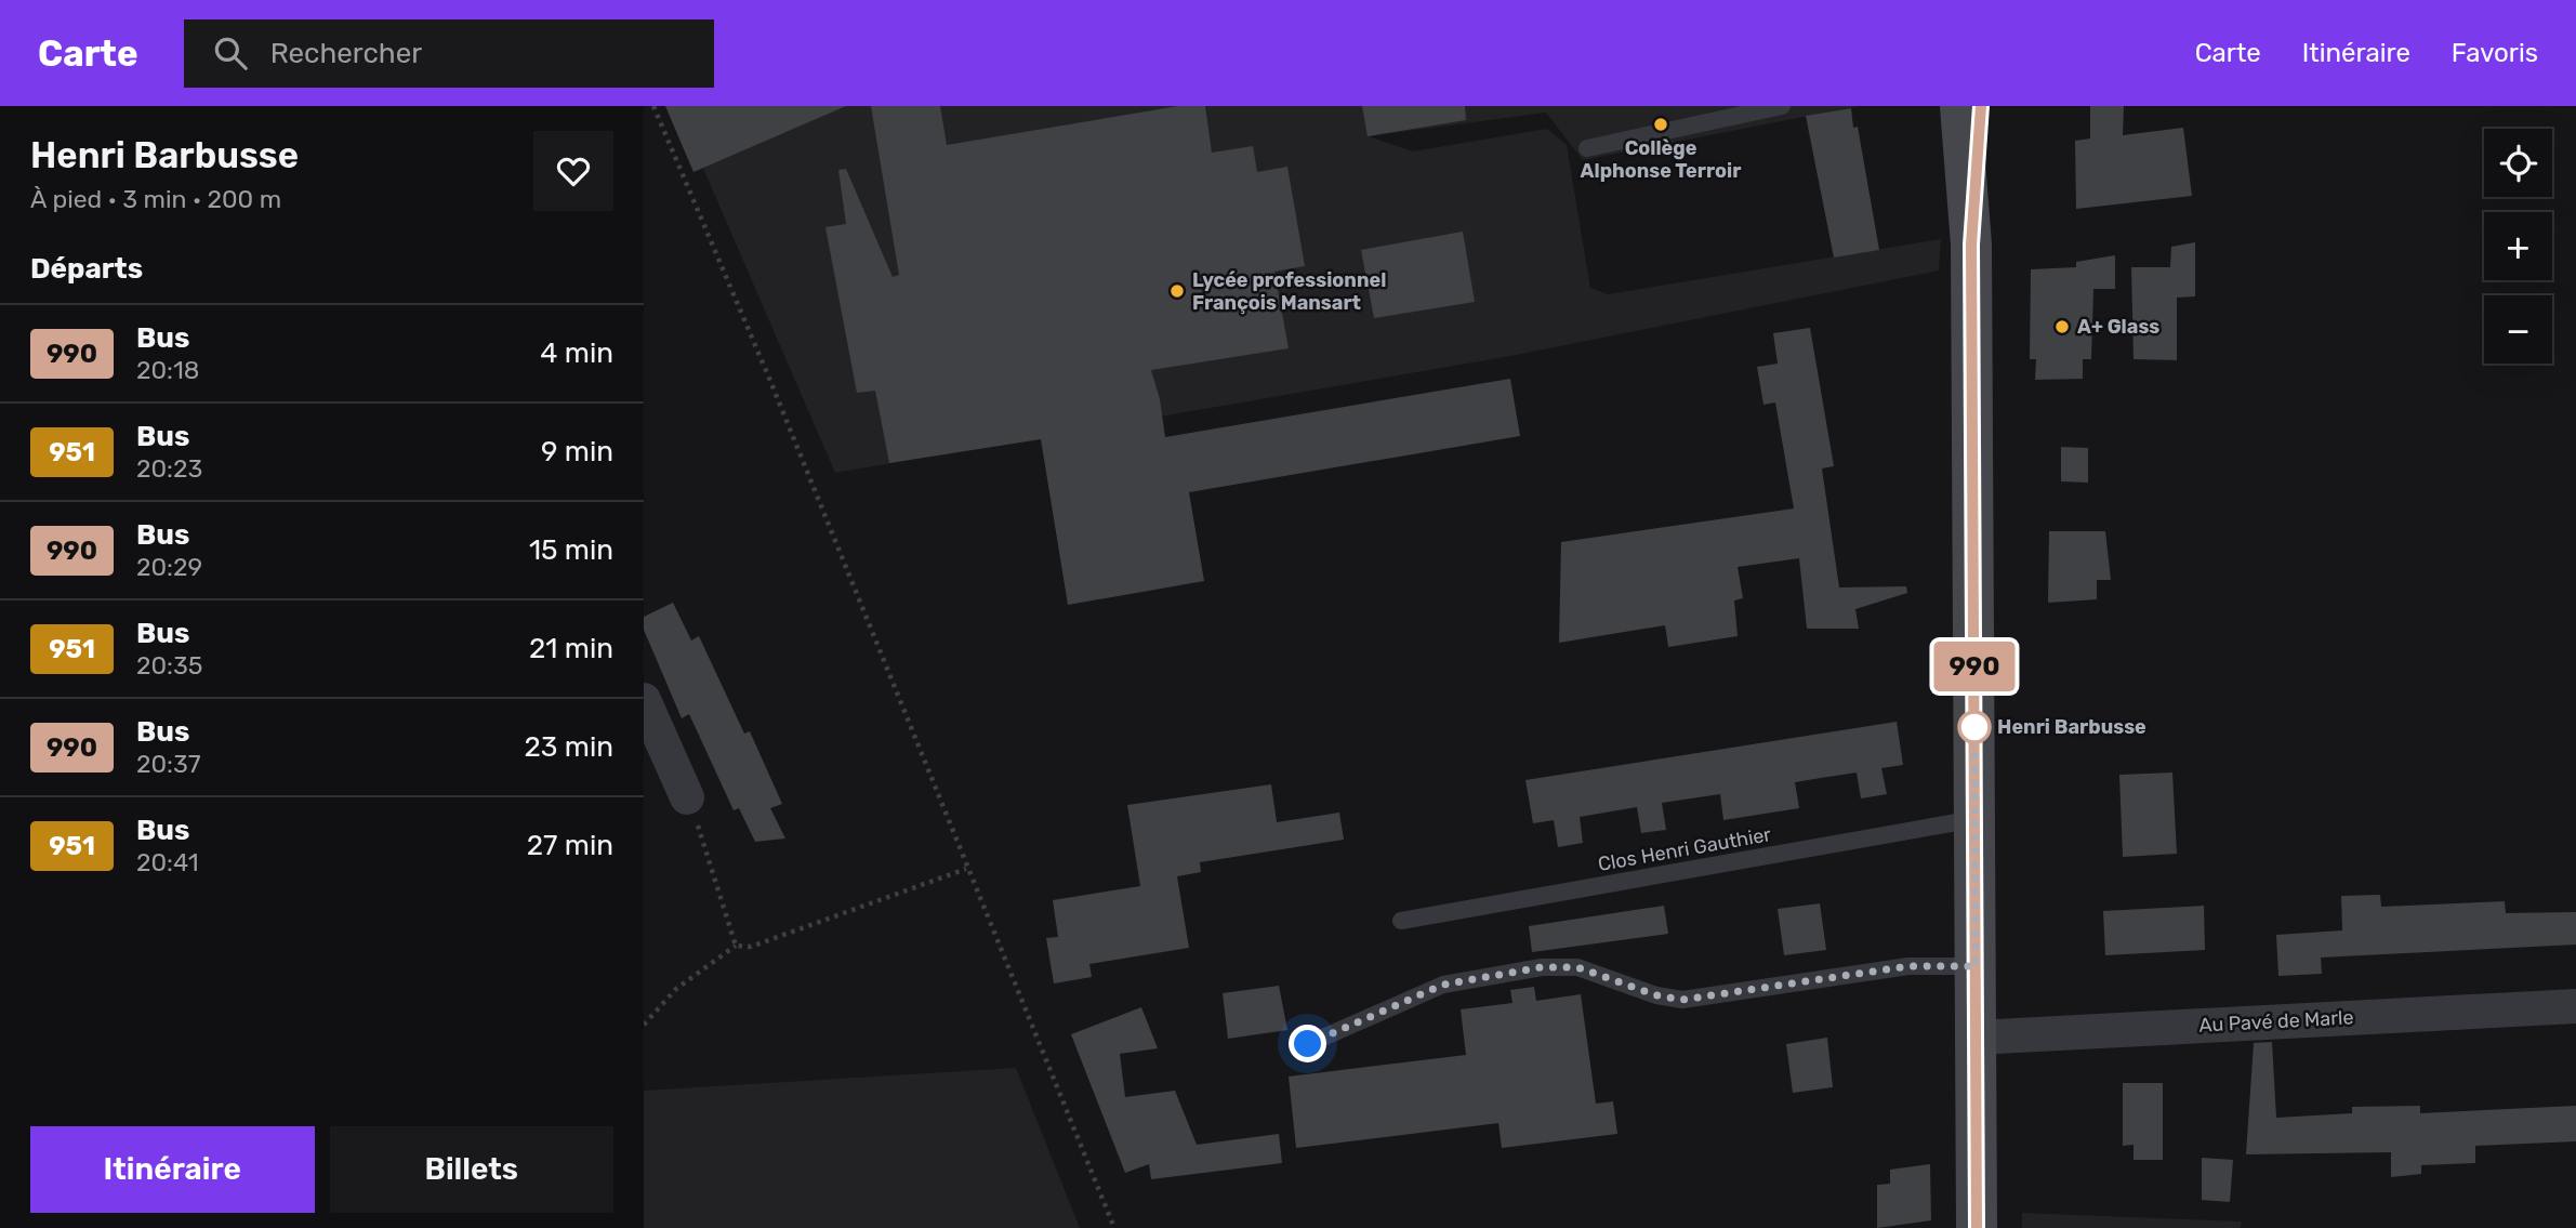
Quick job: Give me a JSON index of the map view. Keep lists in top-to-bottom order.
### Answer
{
  "streets": {
    "street": ["Au Pavé de Marle"],
    "lane": ["Clos Henri Gauthier"]
  },
  "places": [
    "Collège Alphonse Terroir",
    "Lycée professionnel François Mansart",
    "A+ Glass",
    "Henri Barbusse"
  ],
  "lines": ["bus line 990"],
  "page": {
    "header": "Carte",
    "search": "Rechercher",
    "nav": ["Carte", "Itinéraire", "Favoris"],
    "heading": [
      ["Henri Barbusse", "À pied · 3 min · 200 m"],
      "Départs"
    ],
    "on_map": "990",
    "map_buttons": ["+", "−"],
    "list": [
      {
        "mark": "990",
        "name": "Bus",
        "note": "20:18",
        "value": "4 min"
      },
      {
        "mark": "951",
        "name": "Bus",
        "note": "20:23",
        "value": "9 min"
      },
      {
        "mark": "990",
        "name": "Bus",
        "note": "20:29",
        "value": "15 min"
      },
      {
        "mark": "951",
        "name": "Bus",
        "note": "20:35",
        "value": "21 min"
      },
      {
        "mark": "990",
        "name": "Bus",
        "note": "20:37",
        "value": "23 min"
      },
      {
        "mark": "951",
        "name": "Bus",
        "note": "20:41",
        "value": "27 min"
      }
    ],
    "buttons": ["Itinéraire", "Billets"]
  }
}
